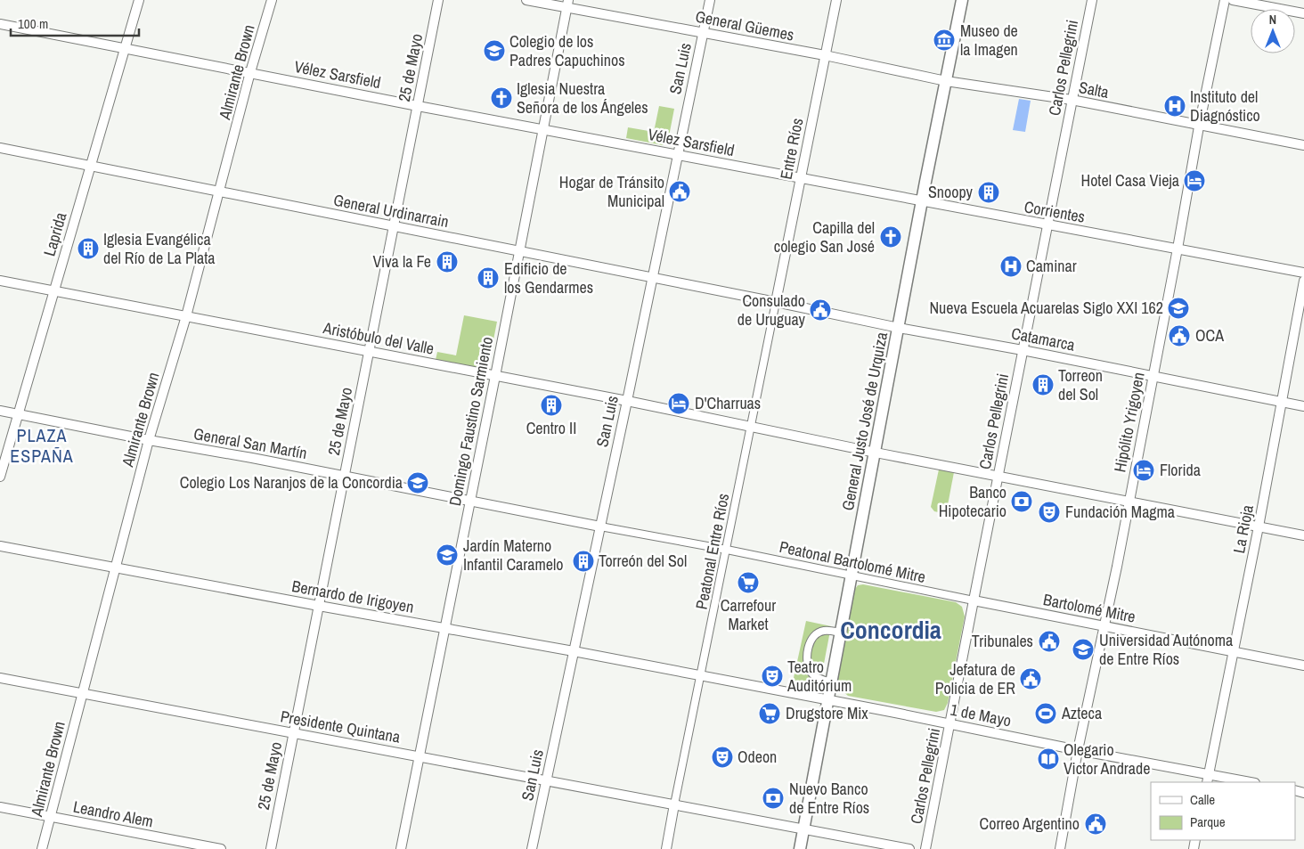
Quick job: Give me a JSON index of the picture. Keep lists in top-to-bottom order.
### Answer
{
  "streets": {
    "street": [
      "General Güemes",
      "25 de Mayo",
      "Carlos Pellegrini",
      "San Luis",
      "Almirante Brown",
      "Vélez Sarsfield",
      "Salta",
      "Entre Ríos",
      "General Urdinarrain",
      "Corrientes",
      "Laprida",
      "Aristóbulo del Valle",
      "Catamarca",
      "Domingo Faustino Sarmiento",
      "General Justo José de Urquiza",
      "Hipólito Yrigoyen",
      "General San Martín",
      "La Rioja",
      "Peatonal Entre Ríos",
      "Peatonal Bartolomé Mitre",
      "Bernardo de Irigoyen",
      "Bartolomé Mitre",
      "1 de Mayo",
      "Presidente Quintana",
      "Leandro Alem"
    ]
  },
  "crossings": [
    ["General Güemes", "San Luis"],
    ["General Güemes", "Salta"],
    ["General Güemes", "Entre Ríos"],
    ["General Güemes", "Domingo Faustino Sarmiento"],
    ["25 de Mayo", "Vélez Sarsfield"],
    ["25 de Mayo", "General Urdinarrain"],
    ["25 de Mayo", "Aristóbulo del Valle"],
    ["25 de Mayo", "General San Martín"],
    ["25 de Mayo", "Bernardo de Irigoyen"],
    ["25 de Mayo", "Presidente Quintana"],
    ["Carlos Pellegrini", "Salta"],
    ["Carlos Pellegrini", "Corrientes"],
    ["Carlos Pellegrini", "Aristóbulo del Valle"],
    ["Carlos Pellegrini", "Catamarca"],
    ["Carlos Pellegrini", "Peatonal Bartolomé Mitre"],
    ["Carlos Pellegrini", "Bartolomé Mitre"],
    ["Carlos Pellegrini", "1 de Mayo"],
    ["San Luis", "Vélez Sarsfield"],
    ["San Luis", "General Urdinarrain"],
    ["San Luis", "Aristóbulo del Valle"],
    ["San Luis", "General San Martín"],
    ["San Luis", "Peatonal Bartolomé Mitre"],
    ["San Luis", "Bernardo de Irigoyen"],
    ["San Luis", "Presidente Quintana"],
    ["Almirante Brown", "Vélez Sarsfield"],
    ["Almirante Brown", "General Urdinarrain"],
    ["Almirante Brown", "Aristóbulo del Valle"],
    ["Almirante Brown", "General San Martín"],
    ["Almirante Brown", "Bernardo de Irigoyen"],
    ["Almirante Brown", "Presidente Quintana"],
    ["Almirante Brown", "Leandro Alem"],
    ["Vélez Sarsfield", "Entre Ríos"],
    ["Vélez Sarsfield", "Corrientes"],
    ["Vélez Sarsfield", "Laprida"],
    ["Vélez Sarsfield", "Domingo Faustino Sarmiento"],
    ["Salta", "Entre Ríos"],
    ["Salta", "General Justo José de Urquiza"],
    ["Salta", "Hipólito Yrigoyen"],
    ["Entre Ríos", "General Urdinarrain"],
    ["Entre Ríos", "Corrientes"],
    ["Entre Ríos", "Catamarca"],
    ["Entre Ríos", "Peatonal Entre Ríos"],
    ["General Urdinarrain", "Laprida"],
    ["General Urdinarrain", "Catamarca"],
    ["General Urdinarrain", "Domingo Faustino Sarmiento"],
    ["General Urdinarrain", "Peatonal Entre Ríos"],
    ["Corrientes", "General Justo José de Urquiza"],
    ["Corrientes", "Hipólito Yrigoyen"],
    ["Laprida", "Aristóbulo del Valle"],
    ["Laprida", "General San Martín"],
    ["Aristóbulo del Valle", "Domingo Faustino Sarmiento"],
    ["Aristóbulo del Valle", "General Justo José de Urquiza"],
    ["Aristóbulo del Valle", "Hipólito Yrigoyen"],
    ["Aristóbulo del Valle", "La Rioja"],
    ["Aristóbulo del Valle", "Peatonal Entre Ríos"],
    ["Catamarca", "General Justo José de Urquiza"],
    ["Catamarca", "Hipólito Yrigoyen"],
    ["Catamarca", "La Rioja"],
    ["Catamarca", "Peatonal Entre Ríos"],
    ["Domingo Faustino Sarmiento", "General San Martín"],
    ["Domingo Faustino Sarmiento", "Bernardo de Irigoyen"],
    ["Domingo Faustino Sarmiento", "Presidente Quintana"],
    ["General Justo José de Urquiza", "Peatonal Bartolomé Mitre"],
    ["General Justo José de Urquiza", "1 de Mayo"],
    ["General Justo José de Urquiza", "Presidente Quintana"],
    ["Hipólito Yrigoyen", "Bartolomé Mitre"],
    ["Hipólito Yrigoyen", "1 de Mayo"],
    ["General San Martín", "Peatonal Bartolomé Mitre"],
    ["La Rioja", "Bartolomé Mitre"],
    ["La Rioja", "1 de Mayo"],
    ["Peatonal Entre Ríos", "Peatonal Bartolomé Mitre"],
    ["Peatonal Entre Ríos", "Bernardo de Irigoyen"],
    ["Peatonal Entre Ríos", "1 de Mayo"],
    ["Peatonal Entre Ríos", "Presidente Quintana"],
    ["Peatonal Bartolomé Mitre", "Bartolomé Mitre"],
    ["Bernardo de Irigoyen", "1 de Mayo"]
  ],
  "districts": ["PLAZA ESPAÑA", "Concordia"],
  "places": {
    "museum": ["Museo de la Imagen"],
    "school or university": [
      "Colegio de los Padres Capuchinos",
      "Nueva Escuela Acuarelas Siglo XXI 162",
      "Colegio Los Naranjos de la Concordia",
      "Jardín Materno Infantil Caramelo",
      "Universidad Autónoma de Entre Ríos"
    ],
    "church": ["Iglesia Nuestra Señora de los Ángeles", "Capilla del colegio San José"],
    "hospital": ["Instituto del Diagnóstico", "Caminar"],
    "hotel": ["Hotel Casa Vieja", "D'Charruas", "Florida"],
    "public building": [
      "Hogar de Tránsito Municipal",
      "Consulado de Uruguay",
      "OCA",
      "Tribunales",
      "Jefatura de Policia de ER",
      "Correo Argentino"
    ],
    "building": [
      "Snoopy",
      "Iglesia Evangélica del Río de La Plata",
      "Viva la Fe",
      "Edificio de los Gendarmes",
      "Torreon del Sol",
      "Centro II",
      "Torreón del Sol"
    ],
    "bank": ["Banco Hipotecario", "Nuevo Banco de Entre Ríos"],
    "theatre": ["Fundación Magma", "Teatro Auditórium", "Odeon"],
    "supermarket": ["Carrefour Market", "Drugstore Mix"],
    "sports": ["Azteca"],
    "library": ["Olegario Victor Andrade"]
  },
  "legend": ["Calle", "Parque"],
  "scale_bar": "100 m",
  "north": "top"
}
